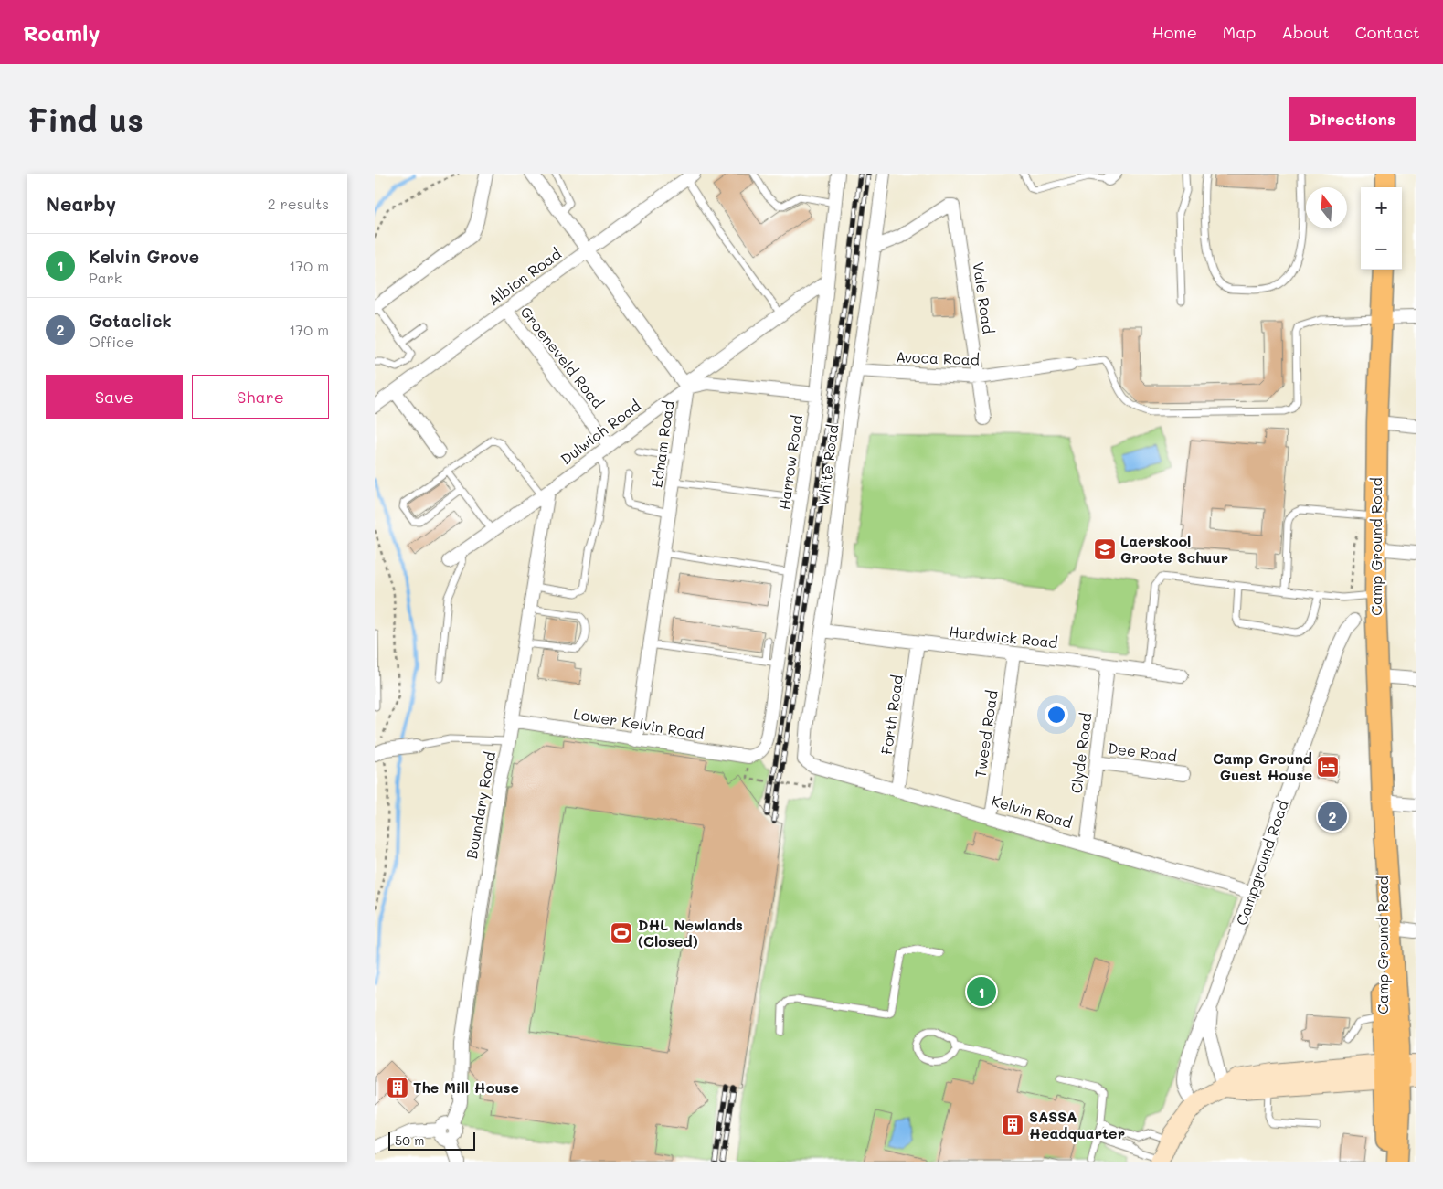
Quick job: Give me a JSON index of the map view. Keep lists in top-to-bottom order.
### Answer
{
  "streets": {
    "main road": ["Camp Ground Road"],
    "street": [
      "Albion Road",
      "Vale Road",
      "Groeneveld Road",
      "Avoca Road",
      "Dulwich Road",
      "Ednam Road",
      "Harrow Road",
      "White Road",
      "Hardwick Road",
      "Forth Road",
      "Lower Kelvin Road",
      "Tweed Road",
      "Dee Road",
      "Clyde Road",
      "Boundary Road",
      "Kelvin Road",
      "Campground Road"
    ]
  },
  "crossings": [
    ["Albion Road", "Groeneveld Road"],
    ["Albion Road", "Ednam Road"],
    ["Vale Road", "Avoca Road"],
    ["Vale Road", "White Road"],
    ["Groeneveld Road", "Dulwich Road"],
    ["Avoca Road", "White Road"],
    ["Dulwich Road", "Ednam Road"],
    ["Dulwich Road", "Harrow Road"],
    ["Dulwich Road", "Boundary Road"],
    ["Ednam Road", "Lower Kelvin Road"],
    ["Harrow Road", "Lower Kelvin Road"],
    ["White Road", "Hardwick Road"],
    ["White Road", "Kelvin Road"],
    ["Hardwick Road", "Forth Road"],
    ["Hardwick Road", "Tweed Road"],
    ["Hardwick Road", "Clyde Road"],
    ["Forth Road", "Kelvin Road"],
    ["Lower Kelvin Road", "Boundary Road"],
    ["Tweed Road", "Kelvin Road"],
    ["Dee Road", "Clyde Road"],
    ["Clyde Road", "Kelvin Road"],
    ["Kelvin Road", "Campground Road"]
  ],
  "places": {
    "school or university": ["Laerskool Groote Schuur"],
    "hotel": ["Camp Ground Guest House"],
    "sports": ["DHL Newlands (Closed)"],
    "building": ["The Mill House", "SASSA Headquarter"]
  },
  "scale_bar": "50 m",
  "north": "top",
  "page": {
    "header": "Roamly",
    "nav": [
      "Home",
      "Map",
      "About",
      "Contact"
    ],
    "buttons": [
      "Directions",
      ["Save", "Share"]
    ],
    "title": "Find us",
    "heading": ["Nearby", "2 results"],
    "map_buttons": ["+", "−"],
    "list": [
      {
        "mark": "1",
        "name": "Kelvin Grove",
        "note": "Park",
        "value": "170 m"
      },
      {
        "mark": "2",
        "name": "Gotaclick",
        "note": "Office",
        "value": "170 m"
      }
    ],
    "pins": ["2", "1"],
    "scale": "50 m"
  }
}
